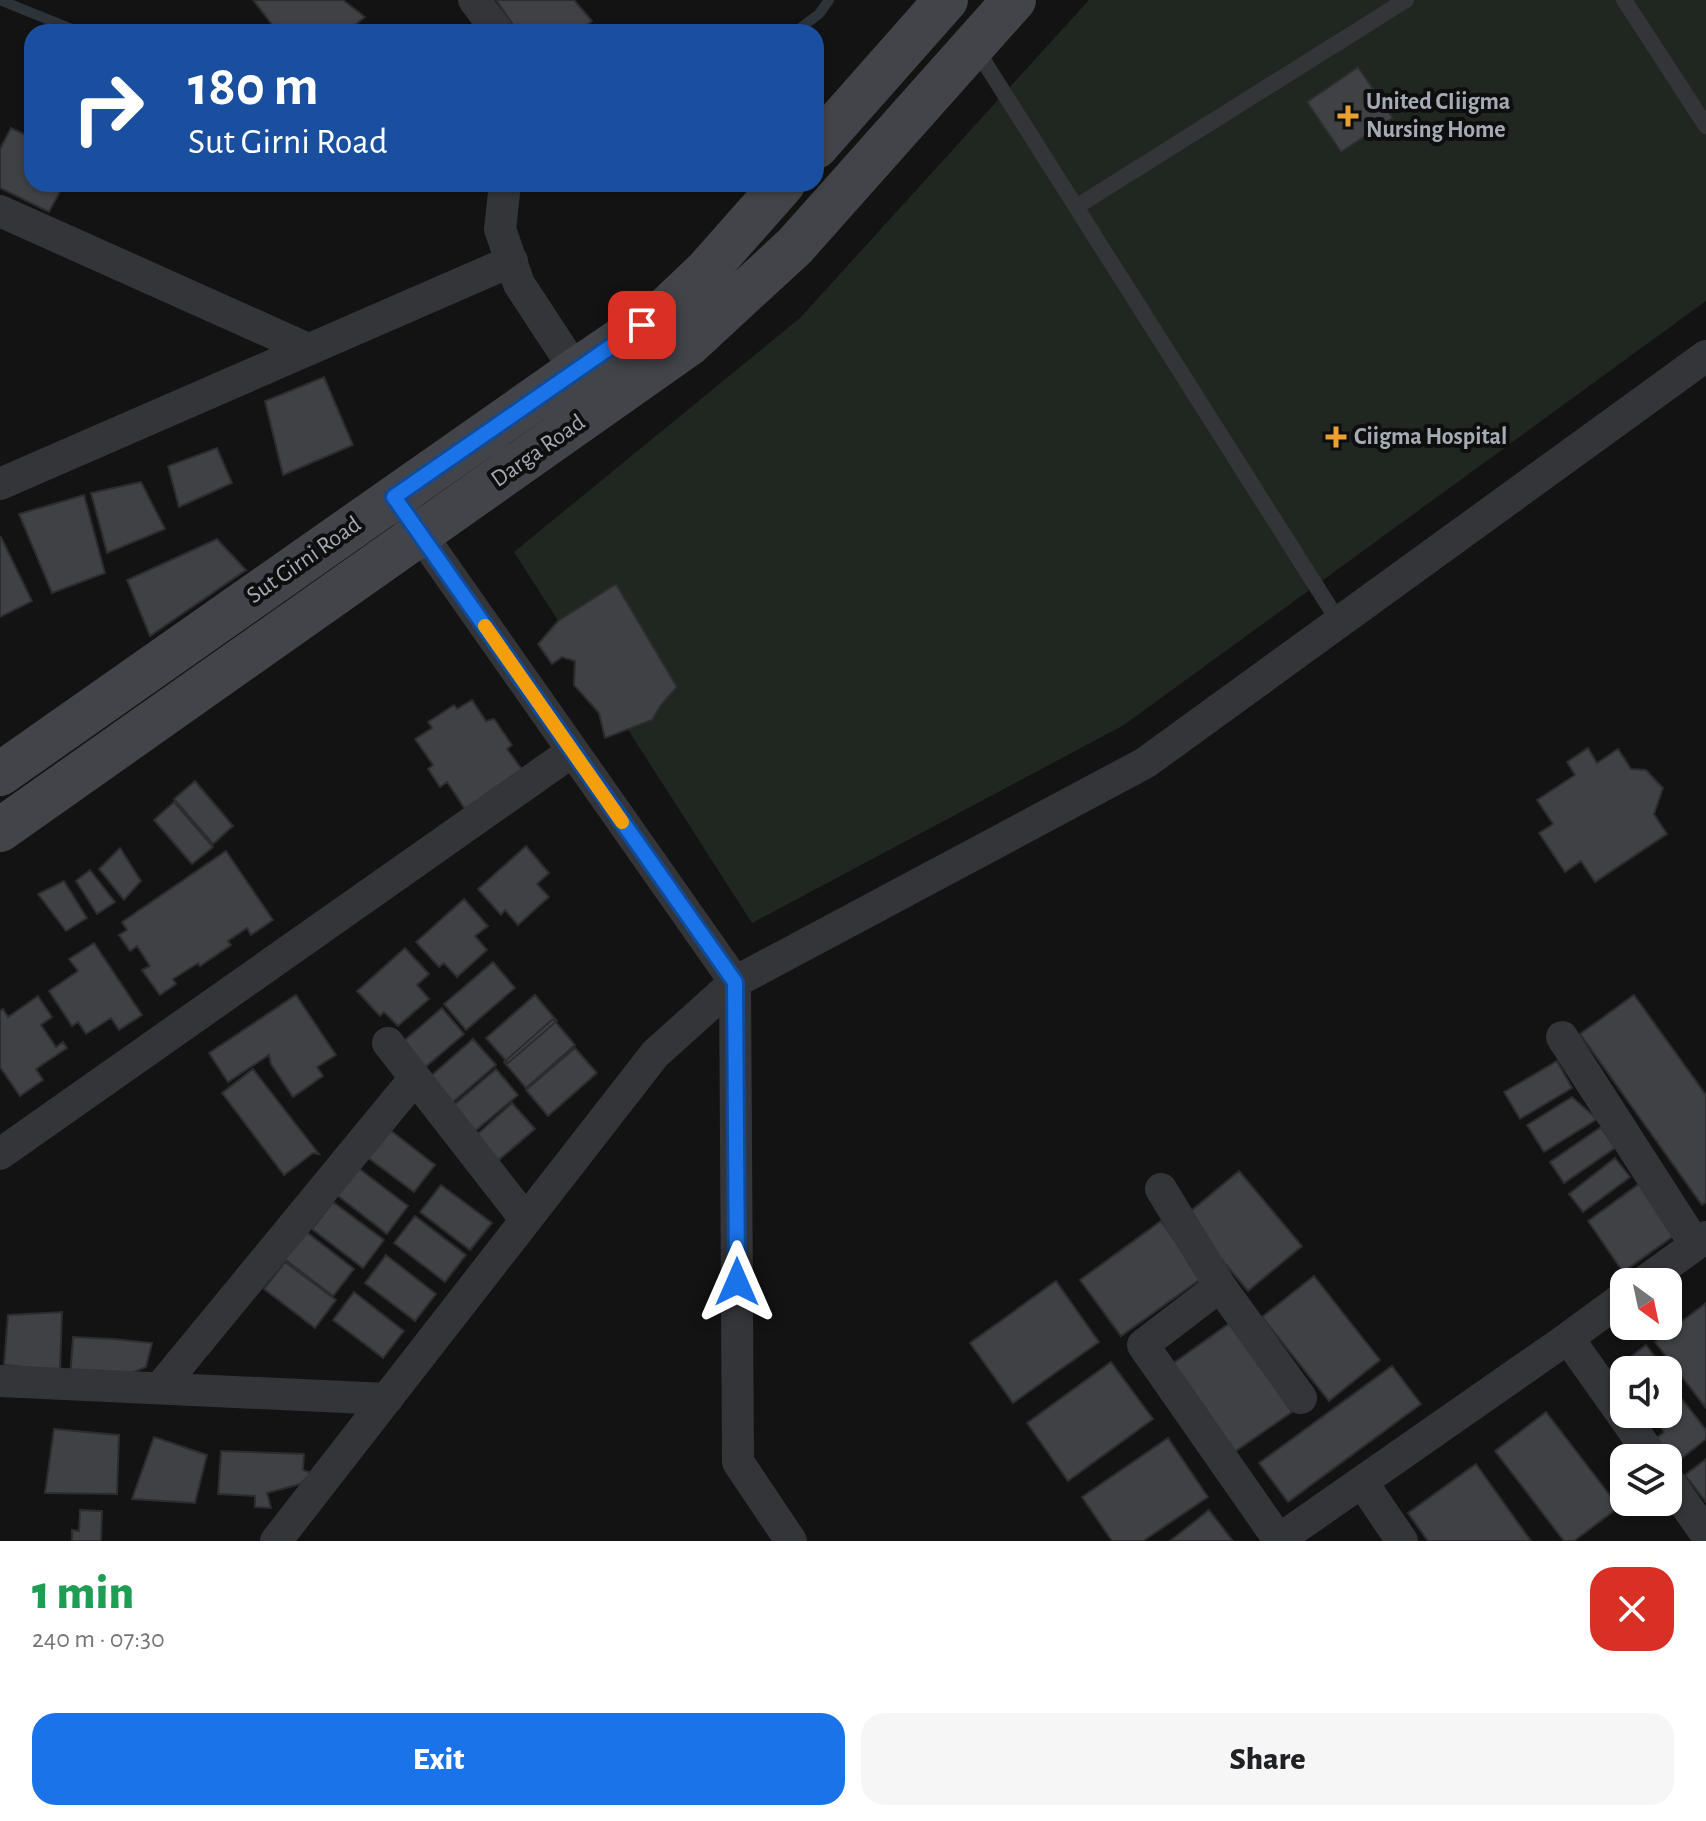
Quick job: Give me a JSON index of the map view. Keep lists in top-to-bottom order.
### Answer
{
  "streets": {
    "main road": ["Darga Road", "Sut Girni Road"]
  },
  "places": {
    "health": ["United CIiigma Nursing Home", "Ciigma Hospital"]
  },
  "north": "bottom right",
  "page": {
    "turn": ["180 m", "Sut Girni Road"],
    "heading": ["1 min", "240 m · 07:30"],
    "buttons": ["Exit", "Share"]
  }
}
